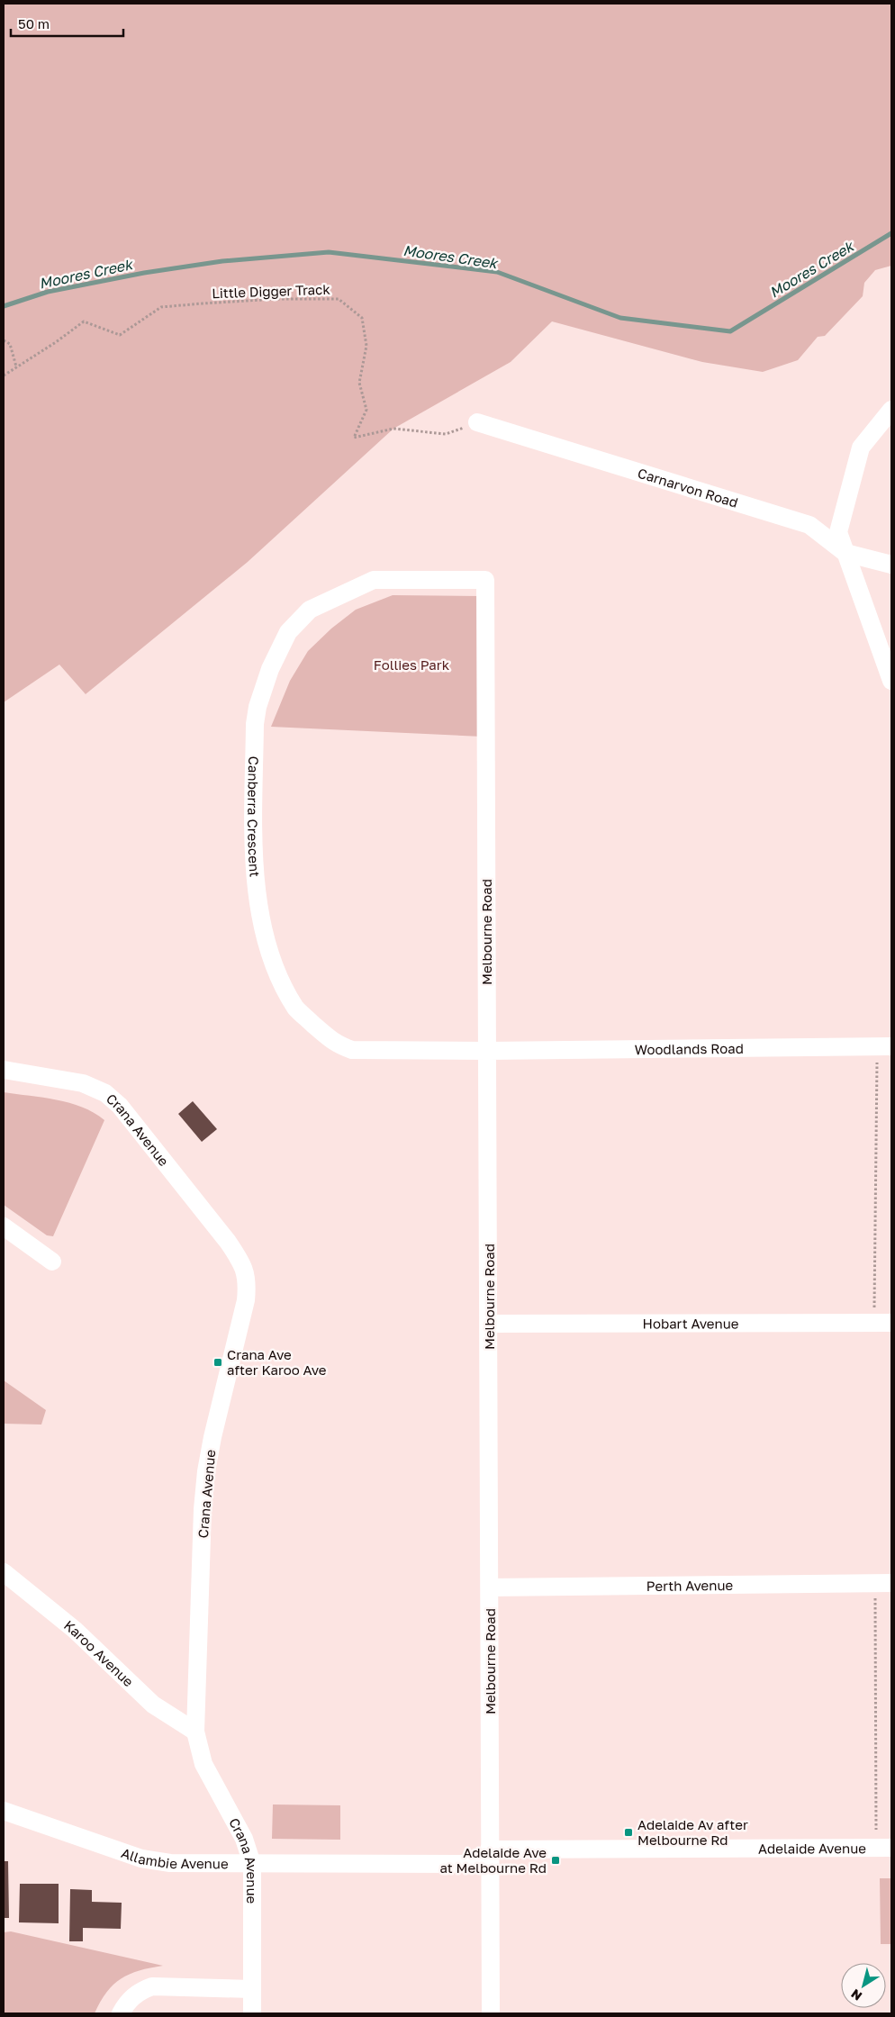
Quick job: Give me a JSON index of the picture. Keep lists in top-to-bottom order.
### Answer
{
  "streets": {
    "street": [
      "Carnarvon Road",
      "Canberra Crescent",
      "Melbourne Road",
      "Woodlands Road",
      "Crana Avenue",
      "Hobart Avenue",
      "Perth Avenue",
      "Karoo Avenue",
      "Adelaide Avenue",
      "Allambie Avenue"
    ],
    "path": ["Little Digger Track"]
  },
  "crossings": [
    ["Little Digger Track", "Carnarvon Road"],
    ["Canberra Crescent", "Melbourne Road"],
    ["Canberra Crescent", "Woodlands Road"],
    ["Melbourne Road", "Woodlands Road"],
    ["Melbourne Road", "Hobart Avenue"],
    ["Melbourne Road", "Perth Avenue"],
    ["Melbourne Road", "Adelaide Avenue"],
    ["Melbourne Road", "Allambie Avenue"],
    ["Crana Avenue", "Karoo Avenue"],
    ["Crana Avenue", "Allambie Avenue"],
    ["Adelaide Avenue", "Allambie Avenue"]
  ],
  "water": ["Moores Creek"],
  "parks": ["Follies Park"],
  "places": {
    "transit": ["Crana Ave after Karoo Ave", "Adelaide Av after Melbourne Rd", "Adelaide Ave at Melbourne Rd"]
  },
  "scale_bar": "50 m",
  "north": "bottom left"
}
